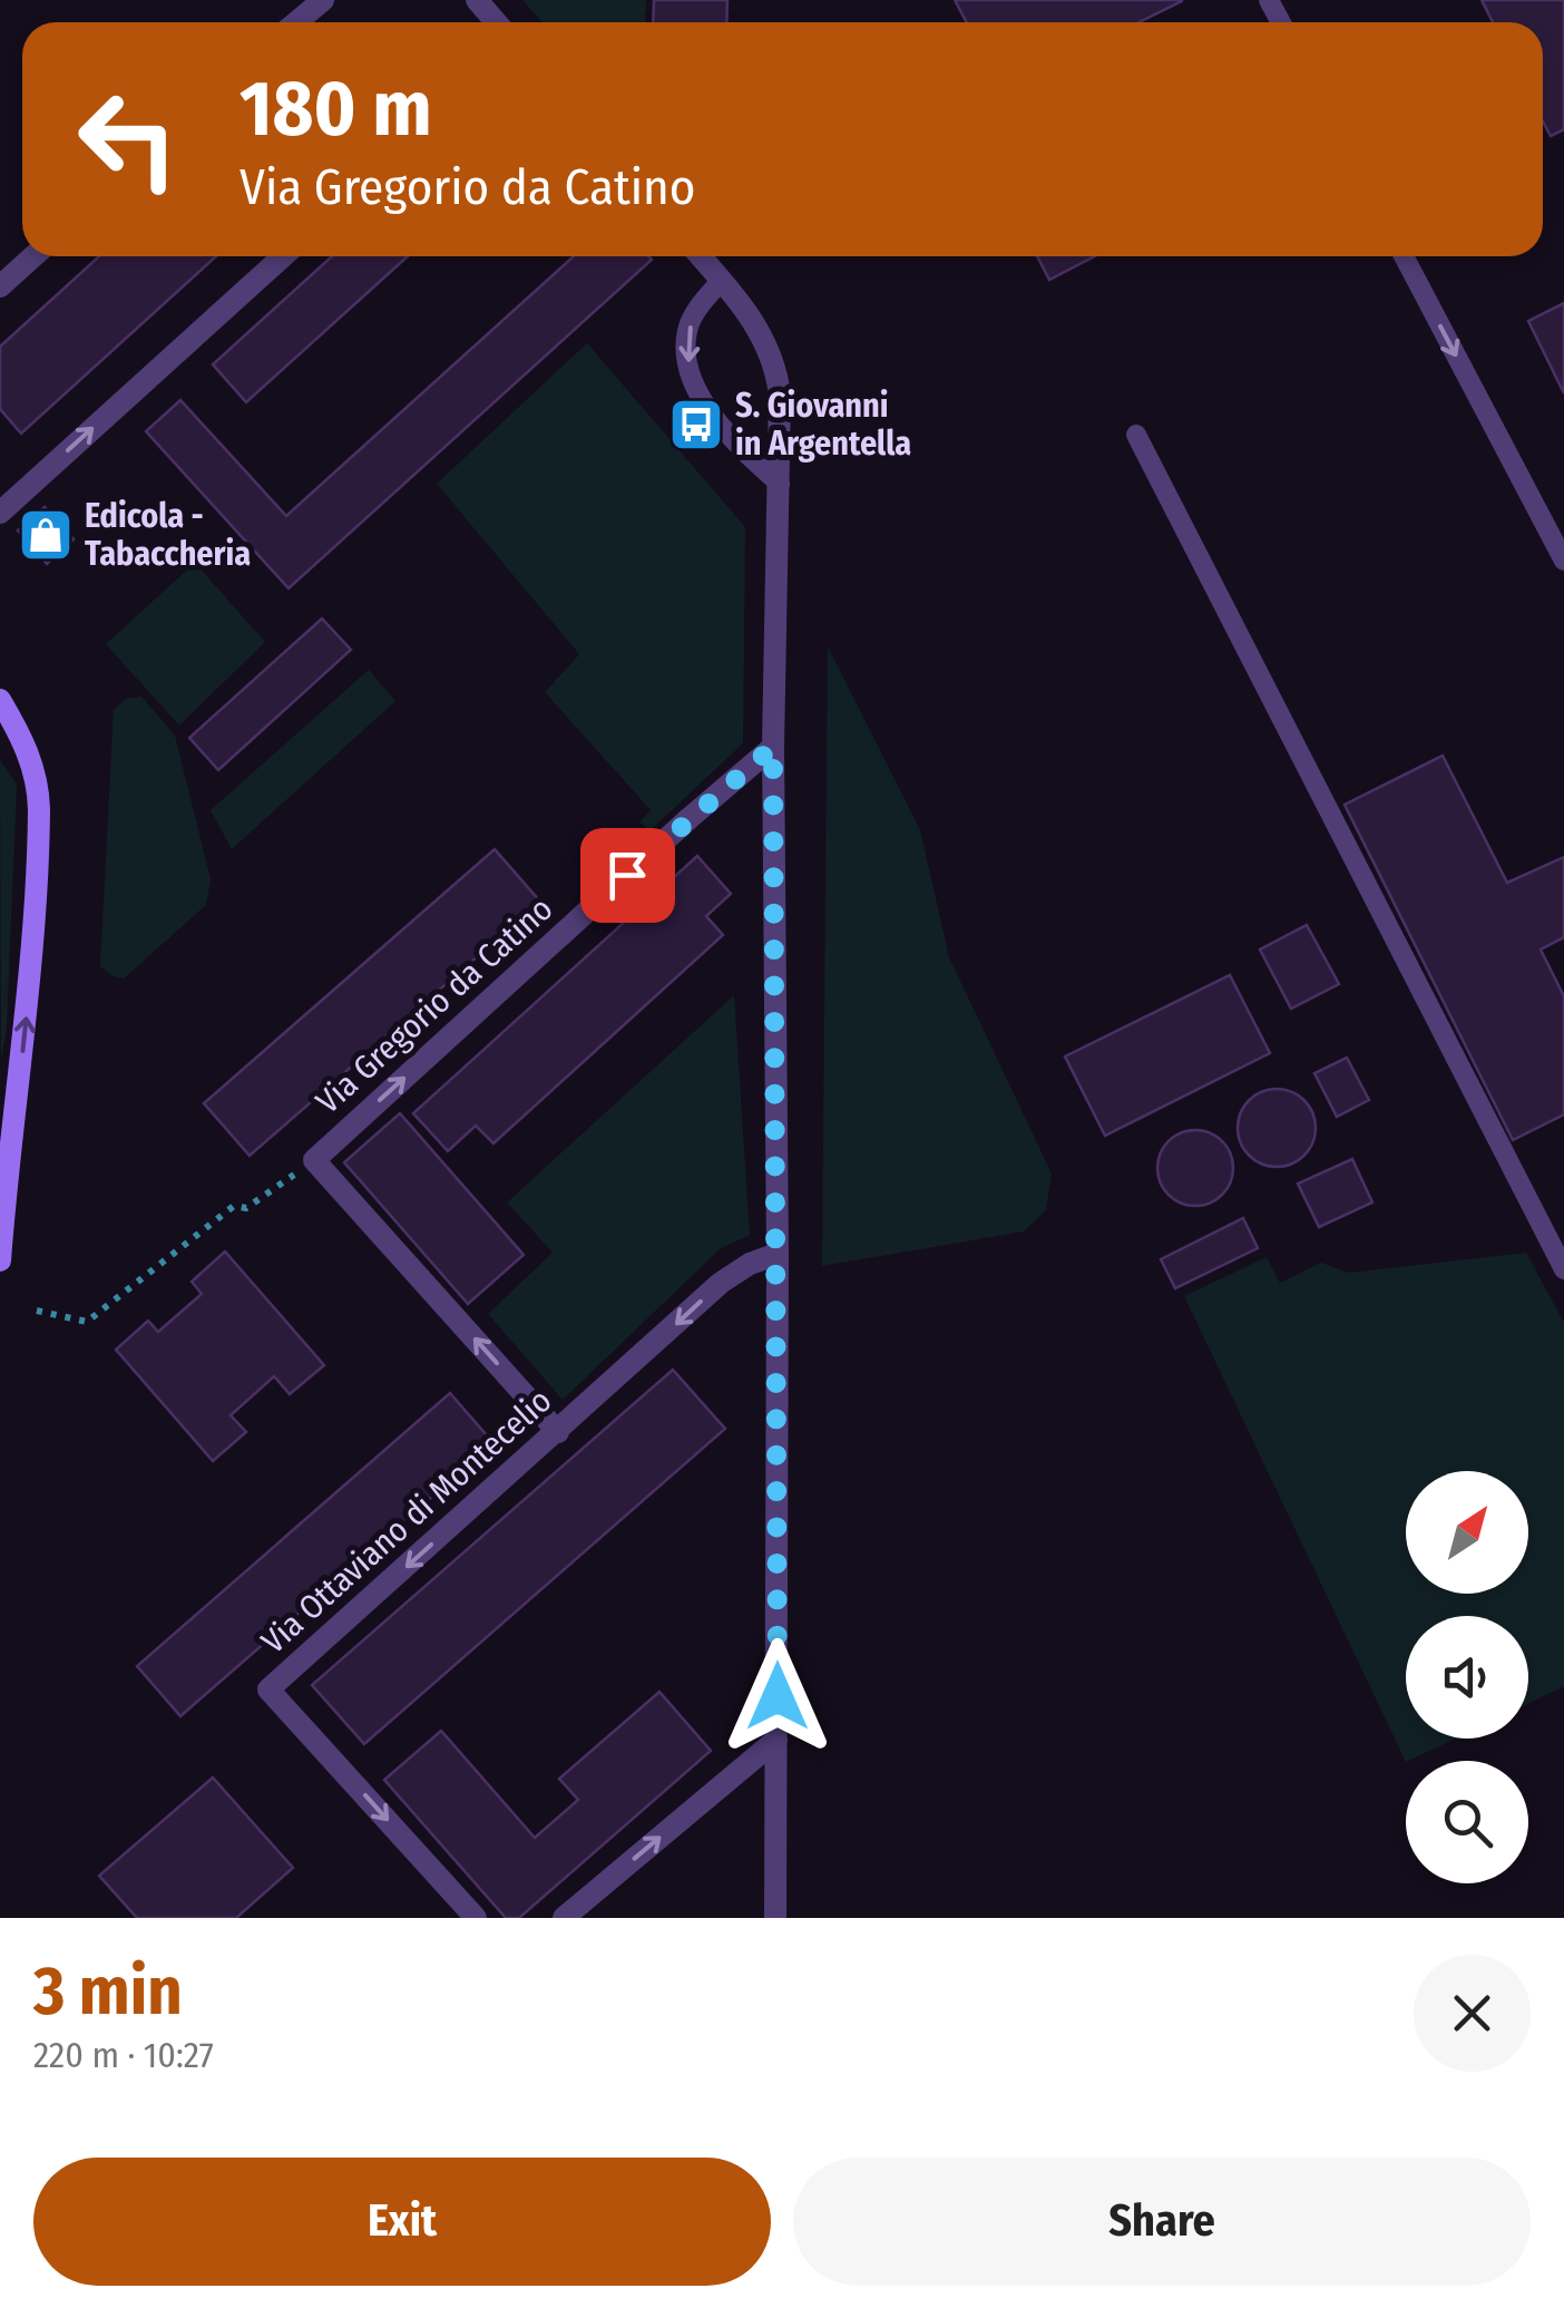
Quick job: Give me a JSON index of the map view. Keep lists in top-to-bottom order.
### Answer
{
  "streets": {
    "street": ["Via Gregorio da Catino", "Via Ottaviano di Montecelio"]
  },
  "crossings": [
    ["Via Gregorio da Catino", "Via Ottaviano di Montecelio"]
  ],
  "places": {
    "bus stop": ["S. Giovanni in Argentella"],
    "shop": ["Edicola - Tabaccheria"]
  },
  "north": "top right",
  "page": {
    "turn": ["180 m", "Via Gregorio da Catino"],
    "heading": ["3 min", "220 m · 10:27"],
    "buttons": ["Exit", "Share"]
  }
}
